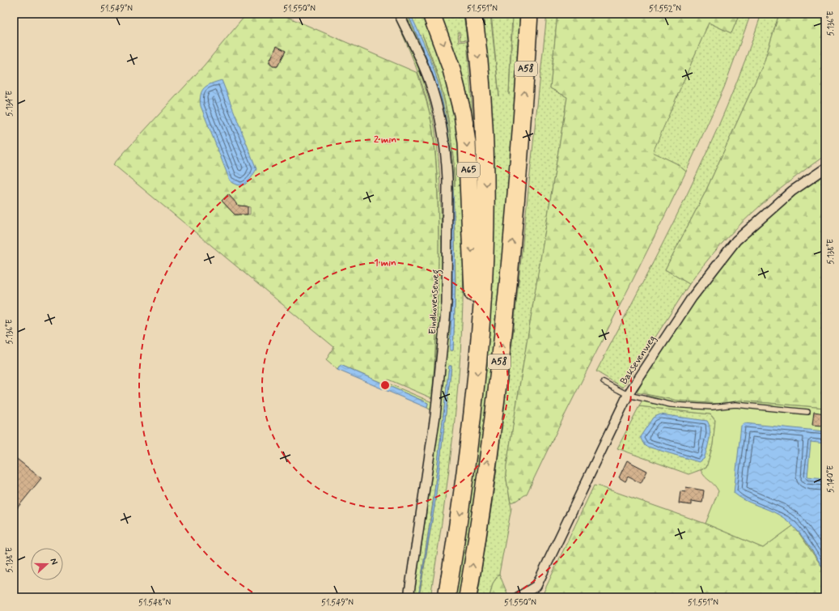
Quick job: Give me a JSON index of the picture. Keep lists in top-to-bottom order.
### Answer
{
  "streets": {
    "highway": ["A58", "A65"],
    "street": ["Eindhovenseweg", "Baksevenweg"]
  },
  "crossings": [
    ["A58", "A65"]
  ],
  "north": "right",
  "coordinates": [
    "51.549°N",
    "51.550°N",
    "51.551°N",
    "51.552°N",
    "5.136°E",
    "5.134°E",
    "5.138°E",
    "5.140°E",
    "51.548°N"
  ],
  "rings": ["2 min", "1 min"]
}
